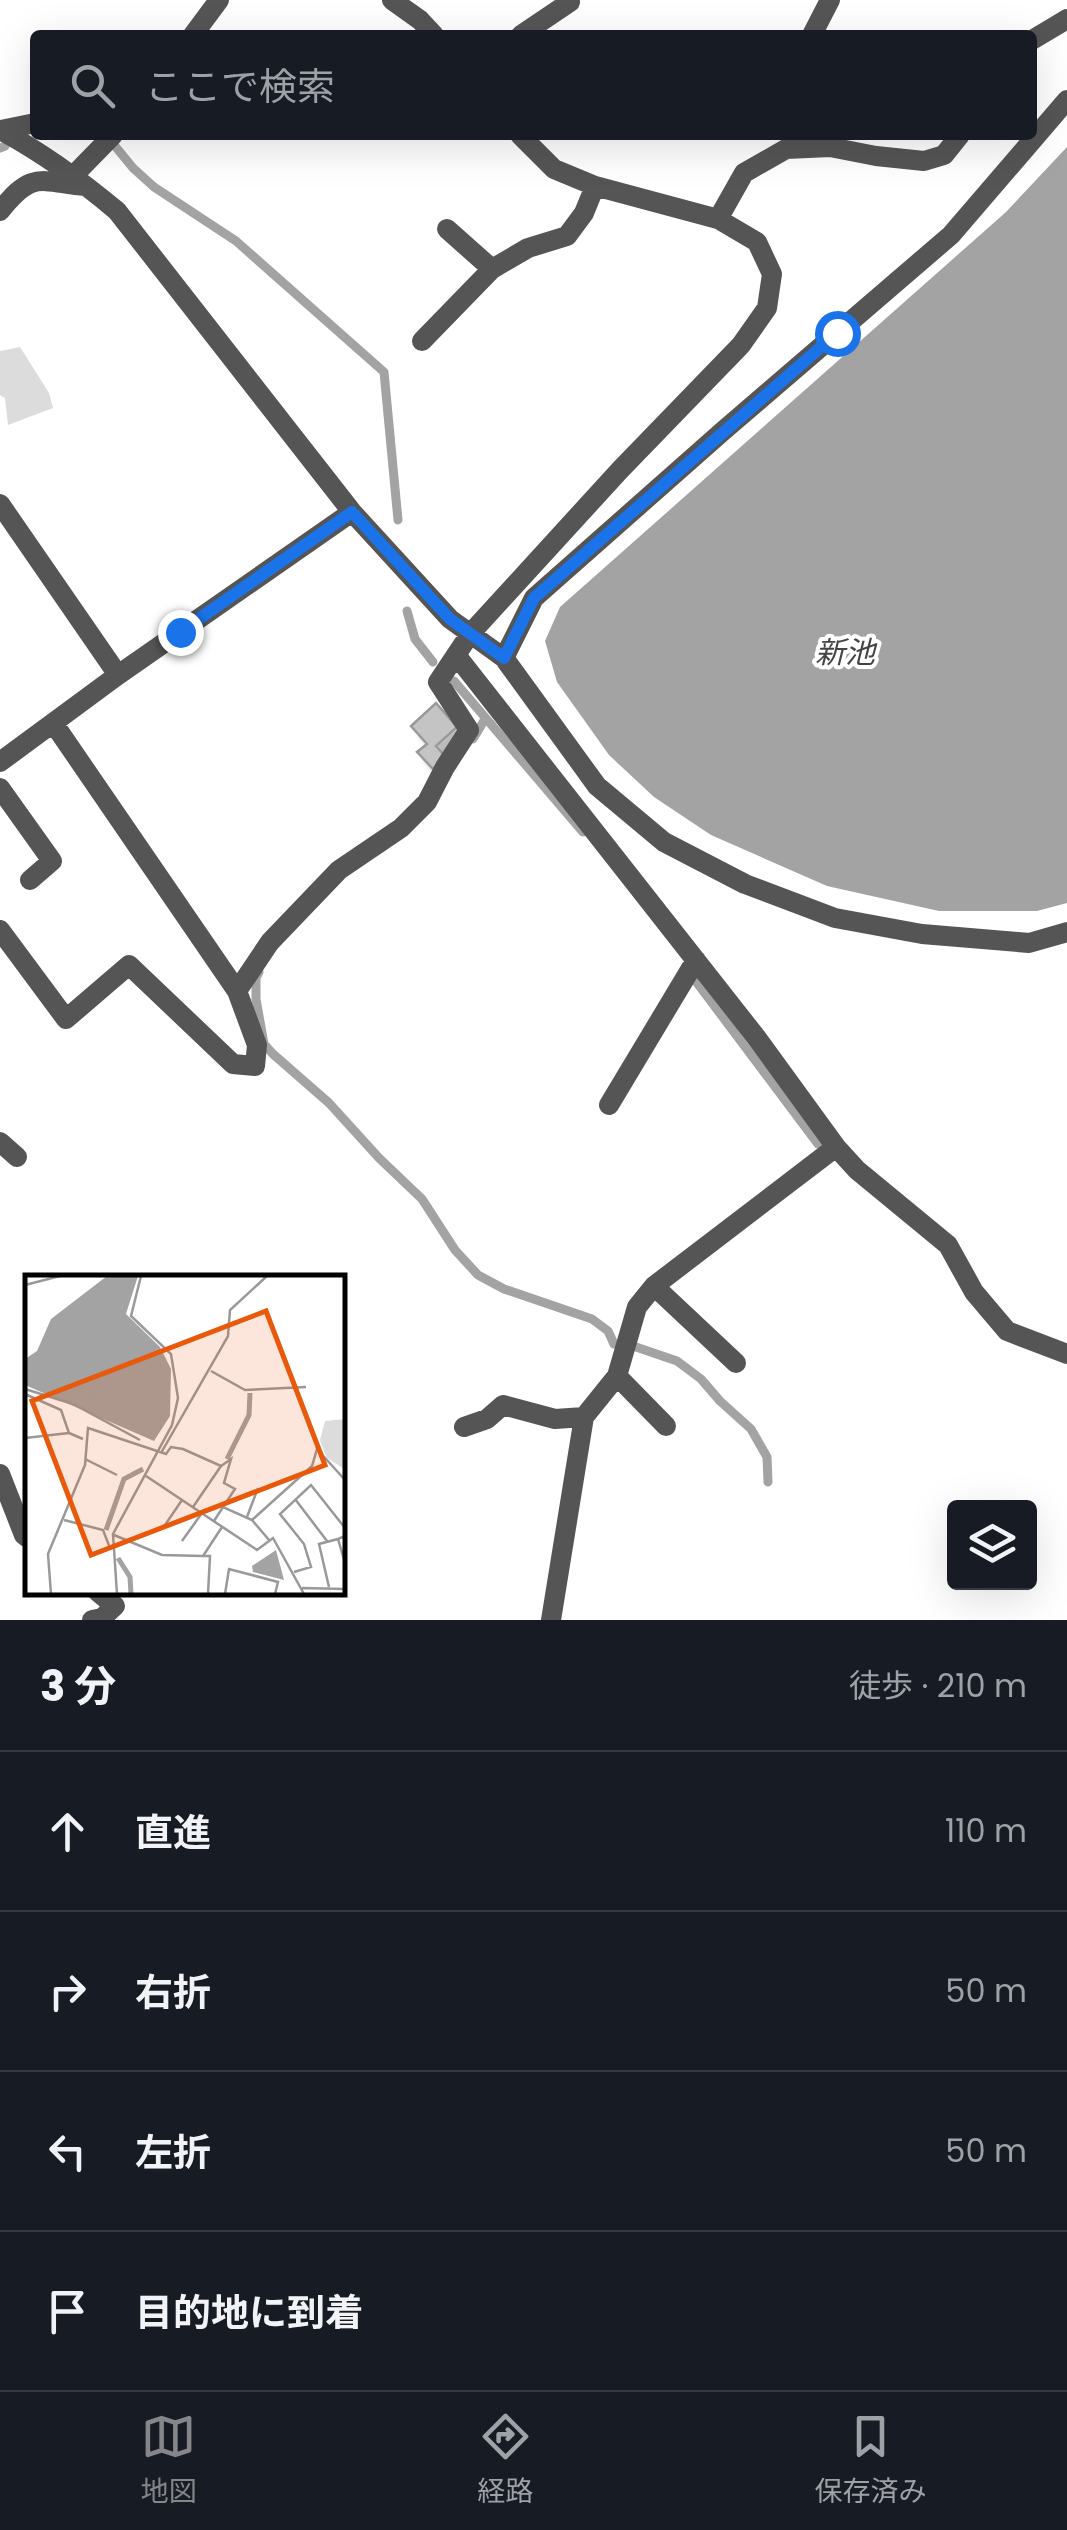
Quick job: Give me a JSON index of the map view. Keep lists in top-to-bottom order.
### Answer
{
  "water": ["新池"],
  "page": {
    "search": "ここで検索",
    "heading": ["3 分", "徒歩 · 210 m"],
    "list": [
      ["直進", "110 m"],
      ["右折", "50 m"],
      ["左折", "50 m"],
      "目的地に到着"
    ],
    "nav": ["地図", "経路", "保存済み"]
  }
}
